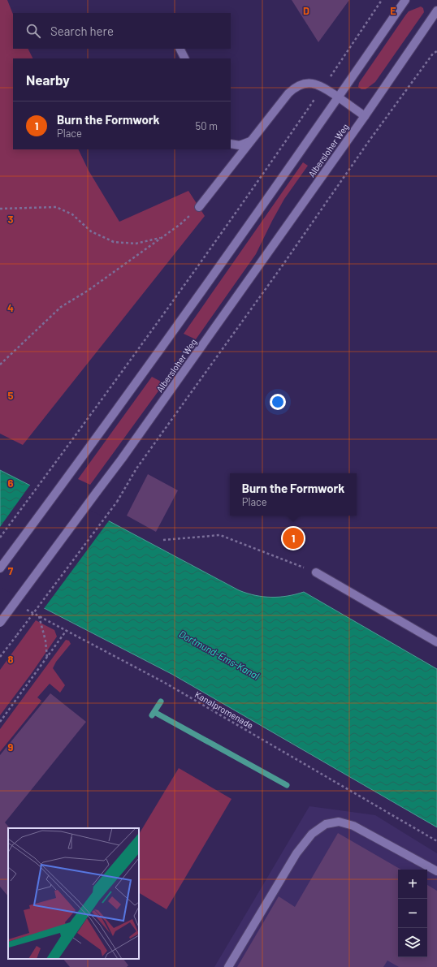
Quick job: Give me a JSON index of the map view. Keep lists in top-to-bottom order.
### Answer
{
  "streets": {
    "main road": ["Albersloher Weg"],
    "path": ["Kanalpromenade"]
  },
  "water": ["Dortmund-Ems-Kanal"],
  "page": {
    "search": "Search here",
    "heading": "Nearby",
    "list": [
      {
        "mark": "1",
        "name": "Burn the Formwork",
        "note": "Place",
        "value": "50 m"
      }
    ],
    "popup": ["Burn the Formwork", "Place"],
    "pins": "1",
    "map_buttons": ["+", "−"]
  },
  "grid": {
    "columns": ["D", "E"],
    "rows": [
      "3",
      "4",
      "5",
      "6",
      "7",
      "8",
      "9"
    ]
  }
}
